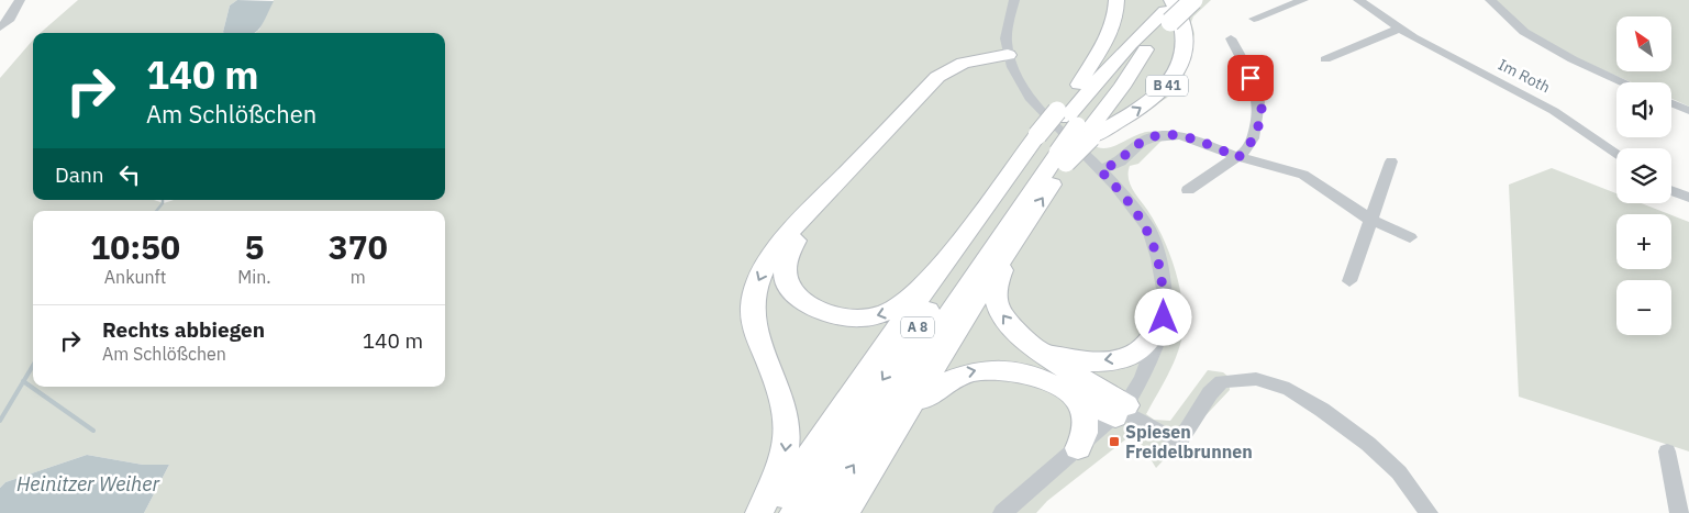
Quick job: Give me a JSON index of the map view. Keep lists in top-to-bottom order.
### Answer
{
  "streets": {
    "highway": ["B 41", "A 8"],
    "street": ["Im Roth"]
  },
  "crossings": [
    ["B 41", "A 8"]
  ],
  "water": ["Heinitzer Weiher"],
  "places": {
    "transit": ["Spiesen Freidelbrunnen"]
  },
  "north": "top left",
  "page": {
    "map_buttons": ["+", "−"],
    "turn": ["140 m", "Am Schlößchen"],
    "then": "Dann",
    "eta": [
      "10:50",
      "Ankunft",
      "5",
      "Min.",
      "370",
      "m"
    ],
    "list": [
      {
        "name": "Rechts abbiegen",
        "note": "Am Schlößchen",
        "value": "140 m"
      }
    ]
  }
}
